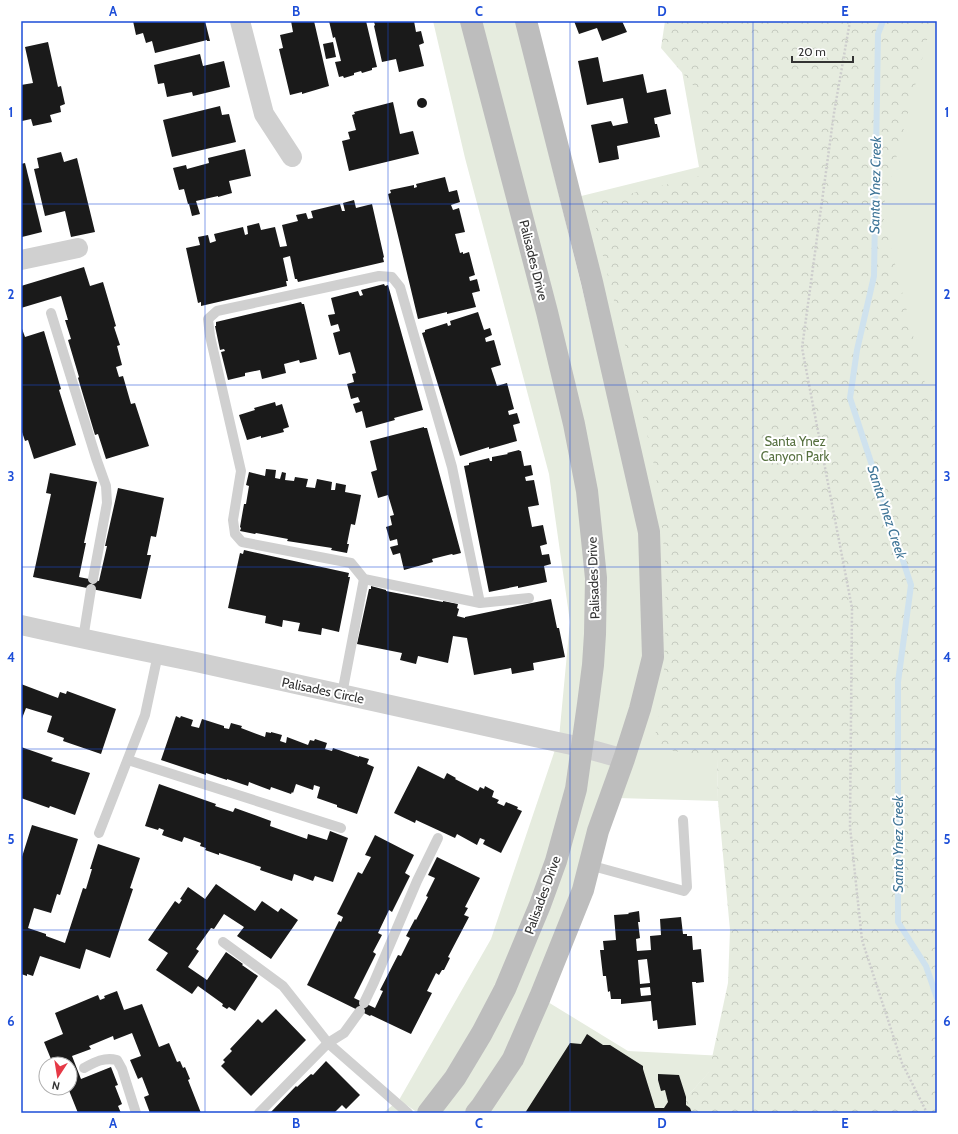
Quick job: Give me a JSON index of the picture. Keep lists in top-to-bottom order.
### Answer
{
  "streets": {
    "street": ["Palisades Drive", "Palisades Circle"]
  },
  "crossings": [
    ["Palisades Drive", "Palisades Circle"]
  ],
  "water": ["Santa Ynez Creek"],
  "parks": ["Santa Ynez Canyon Park"],
  "scale_bar": "20 m",
  "north": "bottom",
  "grid": {
    "columns": [
      "A",
      "B",
      "C",
      "D",
      "E"
    ],
    "rows": [
      "1",
      "2",
      "3",
      "4",
      "5",
      "6"
    ]
  }
}
